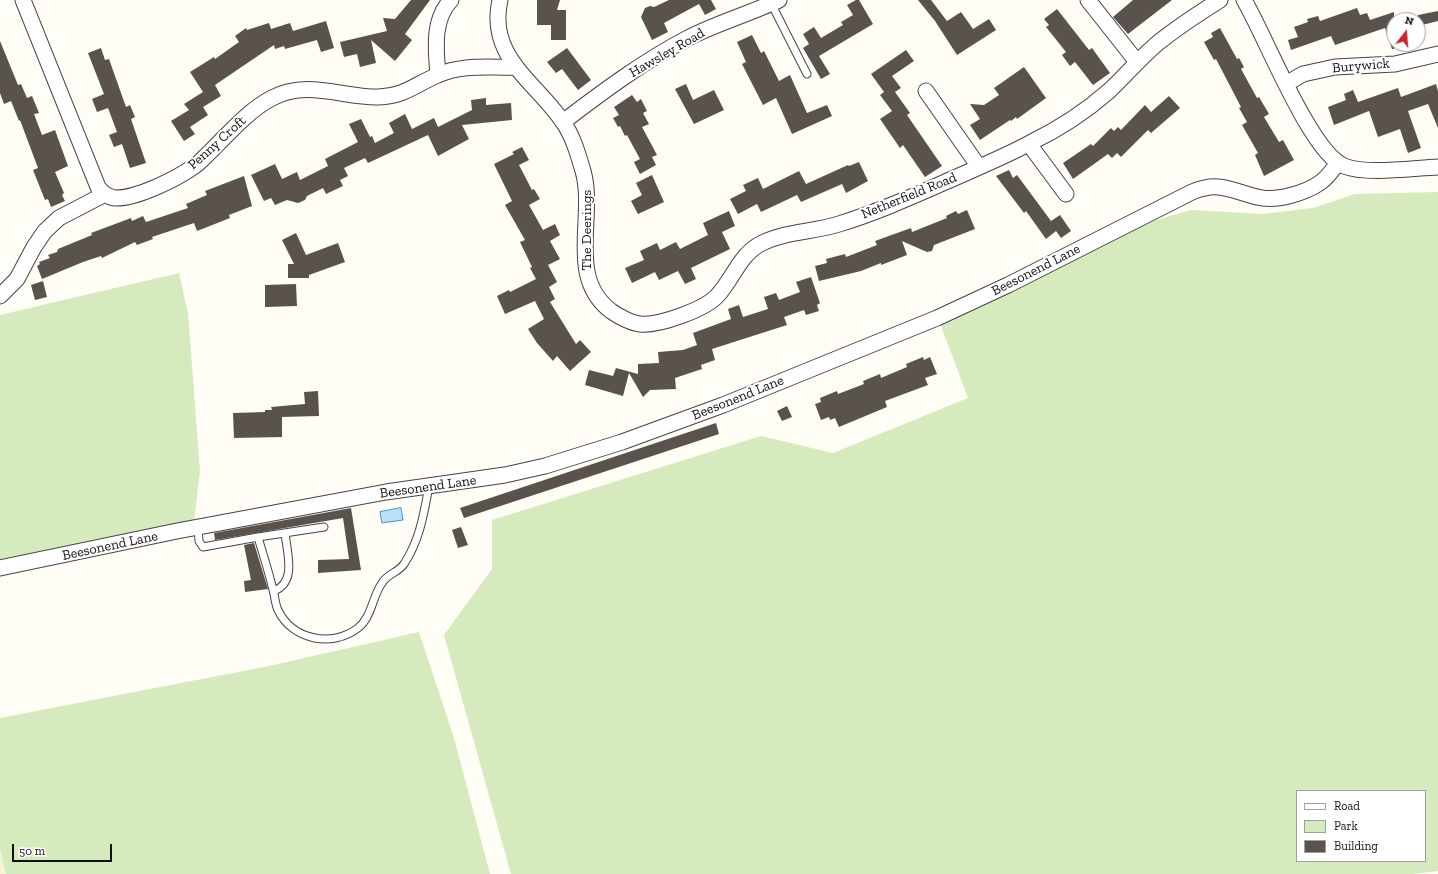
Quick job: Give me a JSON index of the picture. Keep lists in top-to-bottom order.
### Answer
{
  "streets": {
    "street": [
      "Hawsley Road",
      "Burywick",
      "Penny Croft",
      "Netherfield Road",
      "The Deerings",
      "Beesonend Lane"
    ]
  },
  "crossings": [
    ["Hawsley Road", "The Deerings"],
    ["Netherfield Road", "The Deerings"]
  ],
  "legend": ["Road", "Park", "Building"],
  "scale_bar": "50 m",
  "north": "top"
}
